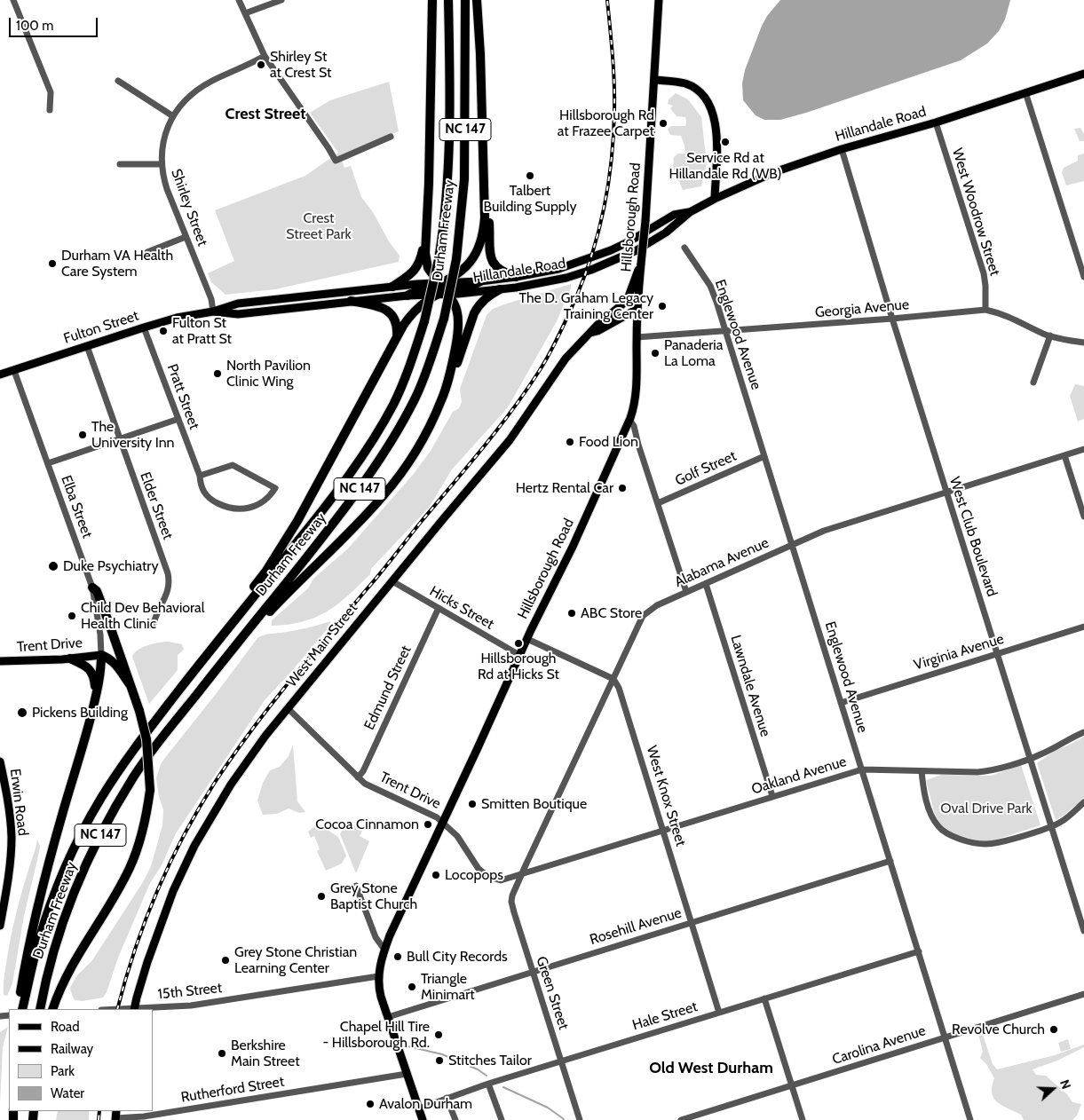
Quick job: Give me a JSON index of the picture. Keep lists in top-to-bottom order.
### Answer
{
  "streets": {
    "highway": ["NC 147", "Durham Freeway"],
    "main road": [
      "Hillandale Road",
      "Hillsborough Road",
      "Fulton Street",
      "Trent Drive",
      "West Main Street",
      "Erwin Road"
    ],
    "street": [
      "Shirley Street",
      "West Woodrow Street",
      "Georgia Avenue",
      "Englewood Avenue",
      "Pratt Street",
      "Golf Street",
      "Elder Street",
      "Elba Street",
      "West Club Boulevard",
      "Alabama Avenue",
      "Hicks Street",
      "Virginia Avenue",
      "Lawndale Avenue",
      "Edmund Street",
      "Oakland Avenue",
      "West Knox Street",
      "Rosehill Avenue",
      "15th Street",
      "Green Street",
      "Hale Street",
      "Carolina Avenue",
      "Rutherford Street"
    ]
  },
  "crossings": [
    ["Hillandale Road", "West Woodrow Street"],
    ["Hillandale Road", "Fulton Street"],
    ["Hillandale Road", "West Club Boulevard"],
    ["Shirley Street", "Fulton Street"],
    ["West Woodrow Street", "Georgia Avenue"],
    ["Hillsborough Road", "Georgia Avenue"],
    ["Hillsborough Road", "Hicks Street"],
    ["Hillsborough Road", "Trent Drive"],
    ["Hillsborough Road", "West Main Street"],
    ["Hillsborough Road", "Rosehill Avenue"],
    ["Hillsborough Road", "15th Street"],
    ["Hillsborough Road", "Hale Street"],
    ["Hillsborough Road", "Rutherford Street"],
    ["Georgia Avenue", "Englewood Avenue"],
    ["Georgia Avenue", "West Club Boulevard"],
    ["Fulton Street", "Pratt Street"],
    ["Fulton Street", "Elder Street"],
    ["Fulton Street", "Elba Street"],
    ["Englewood Avenue", "Golf Street"],
    ["Englewood Avenue", "Alabama Avenue"],
    ["Englewood Avenue", "Virginia Avenue"],
    ["Englewood Avenue", "Oakland Avenue"],
    ["Englewood Avenue", "Rosehill Avenue"],
    ["Englewood Avenue", "Hale Street"],
    ["Englewood Avenue", "Carolina Avenue"],
    ["Elba Street", "Trent Drive"],
    ["West Club Boulevard", "Alabama Avenue"],
    ["West Club Boulevard", "Virginia Avenue"],
    ["West Club Boulevard", "Oakland Avenue"],
    ["Alabama Avenue", "Trent Drive"],
    ["Alabama Avenue", "Lawndale Avenue"],
    ["Alabama Avenue", "Oakland Avenue"],
    ["Alabama Avenue", "West Knox Street"],
    ["Alabama Avenue", "Green Street"],
    ["Hicks Street", "West Main Street"],
    ["Hicks Street", "Edmund Street"],
    ["Trent Drive", "West Main Street"],
    ["Trent Drive", "Edmund Street"],
    ["Trent Drive", "Oakland Avenue"],
    ["Trent Drive", "Green Street"],
    ["Lawndale Avenue", "Oakland Avenue"],
    ["Oakland Avenue", "West Knox Street"],
    ["Oakland Avenue", "Green Street"],
    ["West Knox Street", "Rosehill Avenue"],
    ["West Knox Street", "Hale Street"],
    ["Rosehill Avenue", "Green Street"],
    ["Green Street", "Hale Street"]
  ],
  "districts": ["Crest Street", "Old West Durham"],
  "parks": ["Crest Street Park", "Oval Drive Park"],
  "places": [
    "Shirley St at Crest St",
    "Hillsborough Rd at Frazee Carpet",
    "Service Rd at Hillandale Rd (WB)",
    "Talbert Building Supply",
    "Durham VA Health Care System",
    "The D. Graham Legacy Training Center",
    "Fulton St at Pratt St",
    "Panaderia La Loma",
    "North Pavilion Clinic Wing",
    "The University Inn",
    "Food Lion",
    "Hertz Rental Car",
    "Duke Psychiatry",
    "ABC Store",
    "Child Dev Behavioral Health Clinic",
    "Hillsborough Rd at Hicks St",
    "Pickens Building",
    "Smitten Boutique",
    "Cocoa Cinnamon",
    "Locopops",
    "Grey Stone Baptist Church",
    "Bull City Records",
    "Grey Stone Christian Learning Center",
    "Triangle Minimart",
    "Revolve Church",
    "Chapel Hill Tire - Hillsborough Rd.",
    "Berkshire Main Street",
    "Stitches Tailor",
    "Avalon Durham"
  ],
  "legend": [
    "Road",
    "Railway",
    "Park",
    "Water"
  ],
  "scale_bar": "100 m",
  "north": "right"
}
